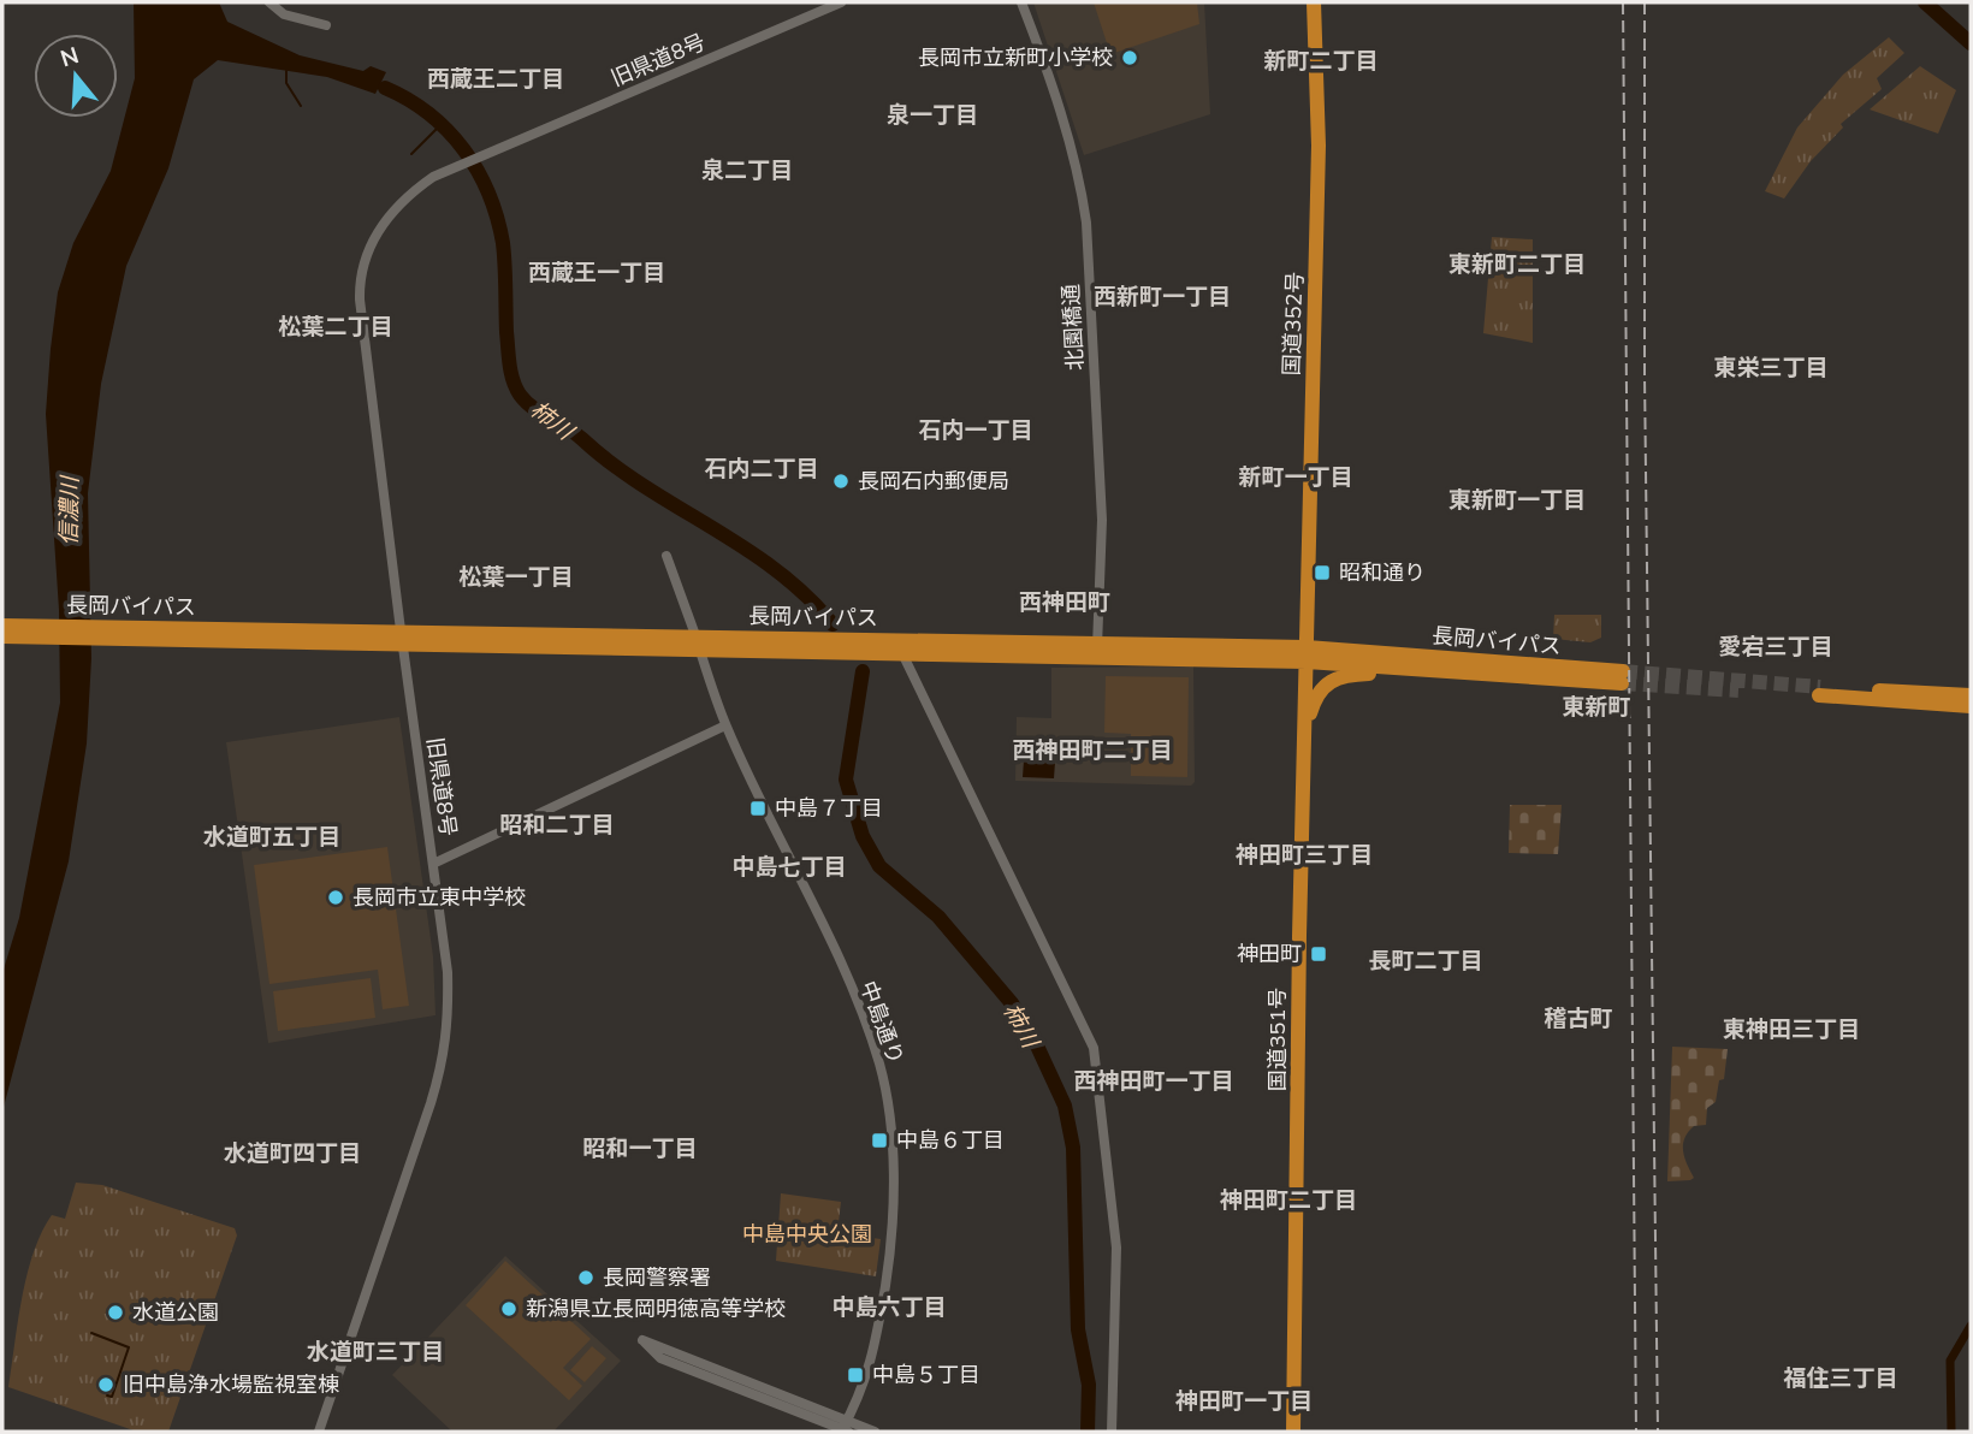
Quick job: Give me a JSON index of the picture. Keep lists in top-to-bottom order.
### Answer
{
  "streets": {
    "highway": ["国道352号", "長岡バイパス", "国道351号"],
    "street": ["旧県道8号", "北園橋通", "中島通り"]
  },
  "crossings": [
    ["国道352号", "長岡バイパス"],
    ["国道352号", "国道351号"],
    ["北園橋通", "長岡バイパス"],
    ["長岡バイパス", "中島通り"],
    ["長岡バイパス", "国道351号"]
  ],
  "districts": [
    "新町二丁目",
    "西蔵王二丁目",
    "泉一丁目",
    "泉二丁目",
    "東新町二丁目",
    "西蔵王一丁目",
    "西新町一丁目",
    "松葉二丁目",
    "東栄三丁目",
    "石内一丁目",
    "石内二丁目",
    "新町一丁目",
    "東新町一丁目",
    "松葉一丁目",
    "西神田町",
    "愛宕三丁目",
    "東新町",
    "西神田町二丁目",
    "昭和二丁目",
    "水道町五丁目",
    "神田町三丁目",
    "中島七丁目",
    "長町二丁目",
    "稽古町",
    "東神田三丁目",
    "西神田町一丁目",
    "昭和一丁目",
    "水道町四丁目",
    "神田町二丁目",
    "中島六丁目",
    "水道町三丁目",
    "福住三丁目",
    "神田町一丁目"
  ],
  "water": ["柿川", "信濃川"],
  "parks": ["中島中央公園"],
  "places": {
    "other": [
      "長岡市立新町小学校",
      "長岡石内郵便局",
      "長岡市立東中学校",
      "長岡警察署",
      "新潟県立長岡明徳高等学校",
      "水道公園",
      "旧中島浄水場監視室棟"
    ],
    "transit": [
      "昭和通り",
      "中島７丁目",
      "神田町",
      "中島６丁目",
      "中島５丁目"
    ]
  },
  "north": "top"
}
